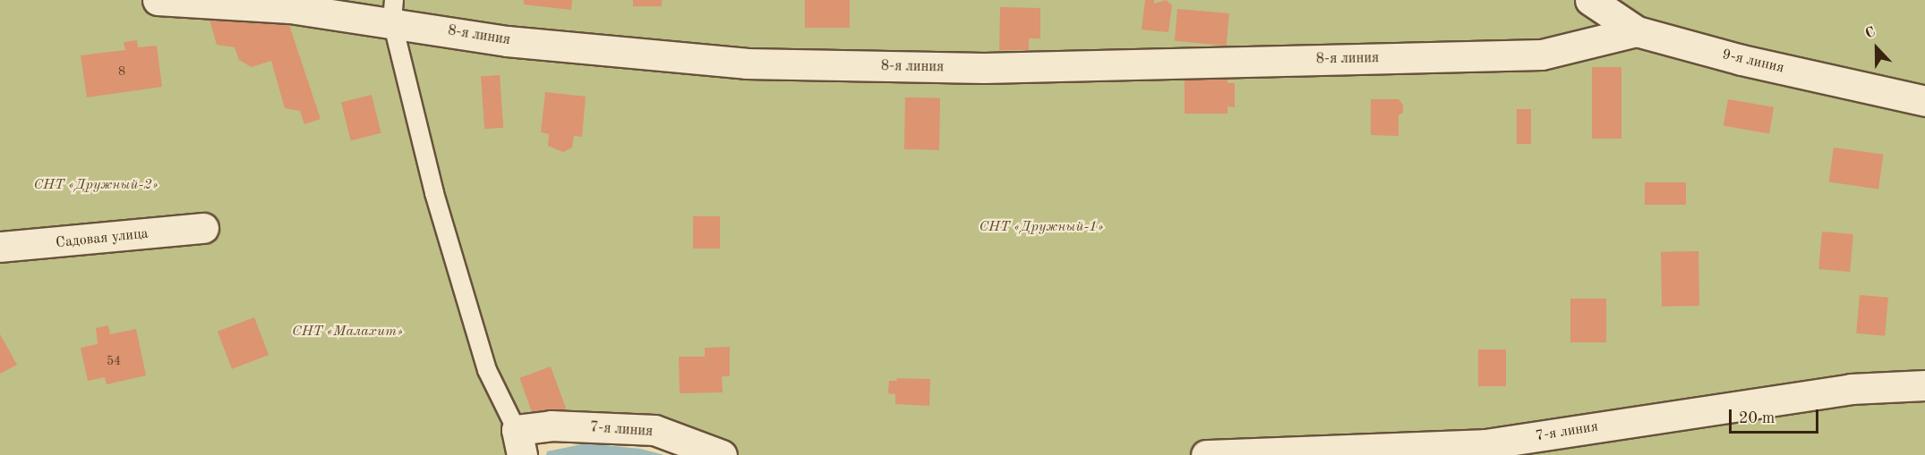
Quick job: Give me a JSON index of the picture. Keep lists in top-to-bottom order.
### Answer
{
  "streets": {
    "street": [
      "8-я линия",
      "9-я линия",
      "Садовая улица",
      "7-я линия"
    ]
  },
  "crossings": [
    ["8-я линия", "9-я линия"]
  ],
  "parks": ["СНТ «Дружный-2»", "СНТ «Дружный-1»", "СНТ «Малахит»"],
  "house_numbers": ["8", "54"],
  "scale_bar": "20 m",
  "north": "top"
}
